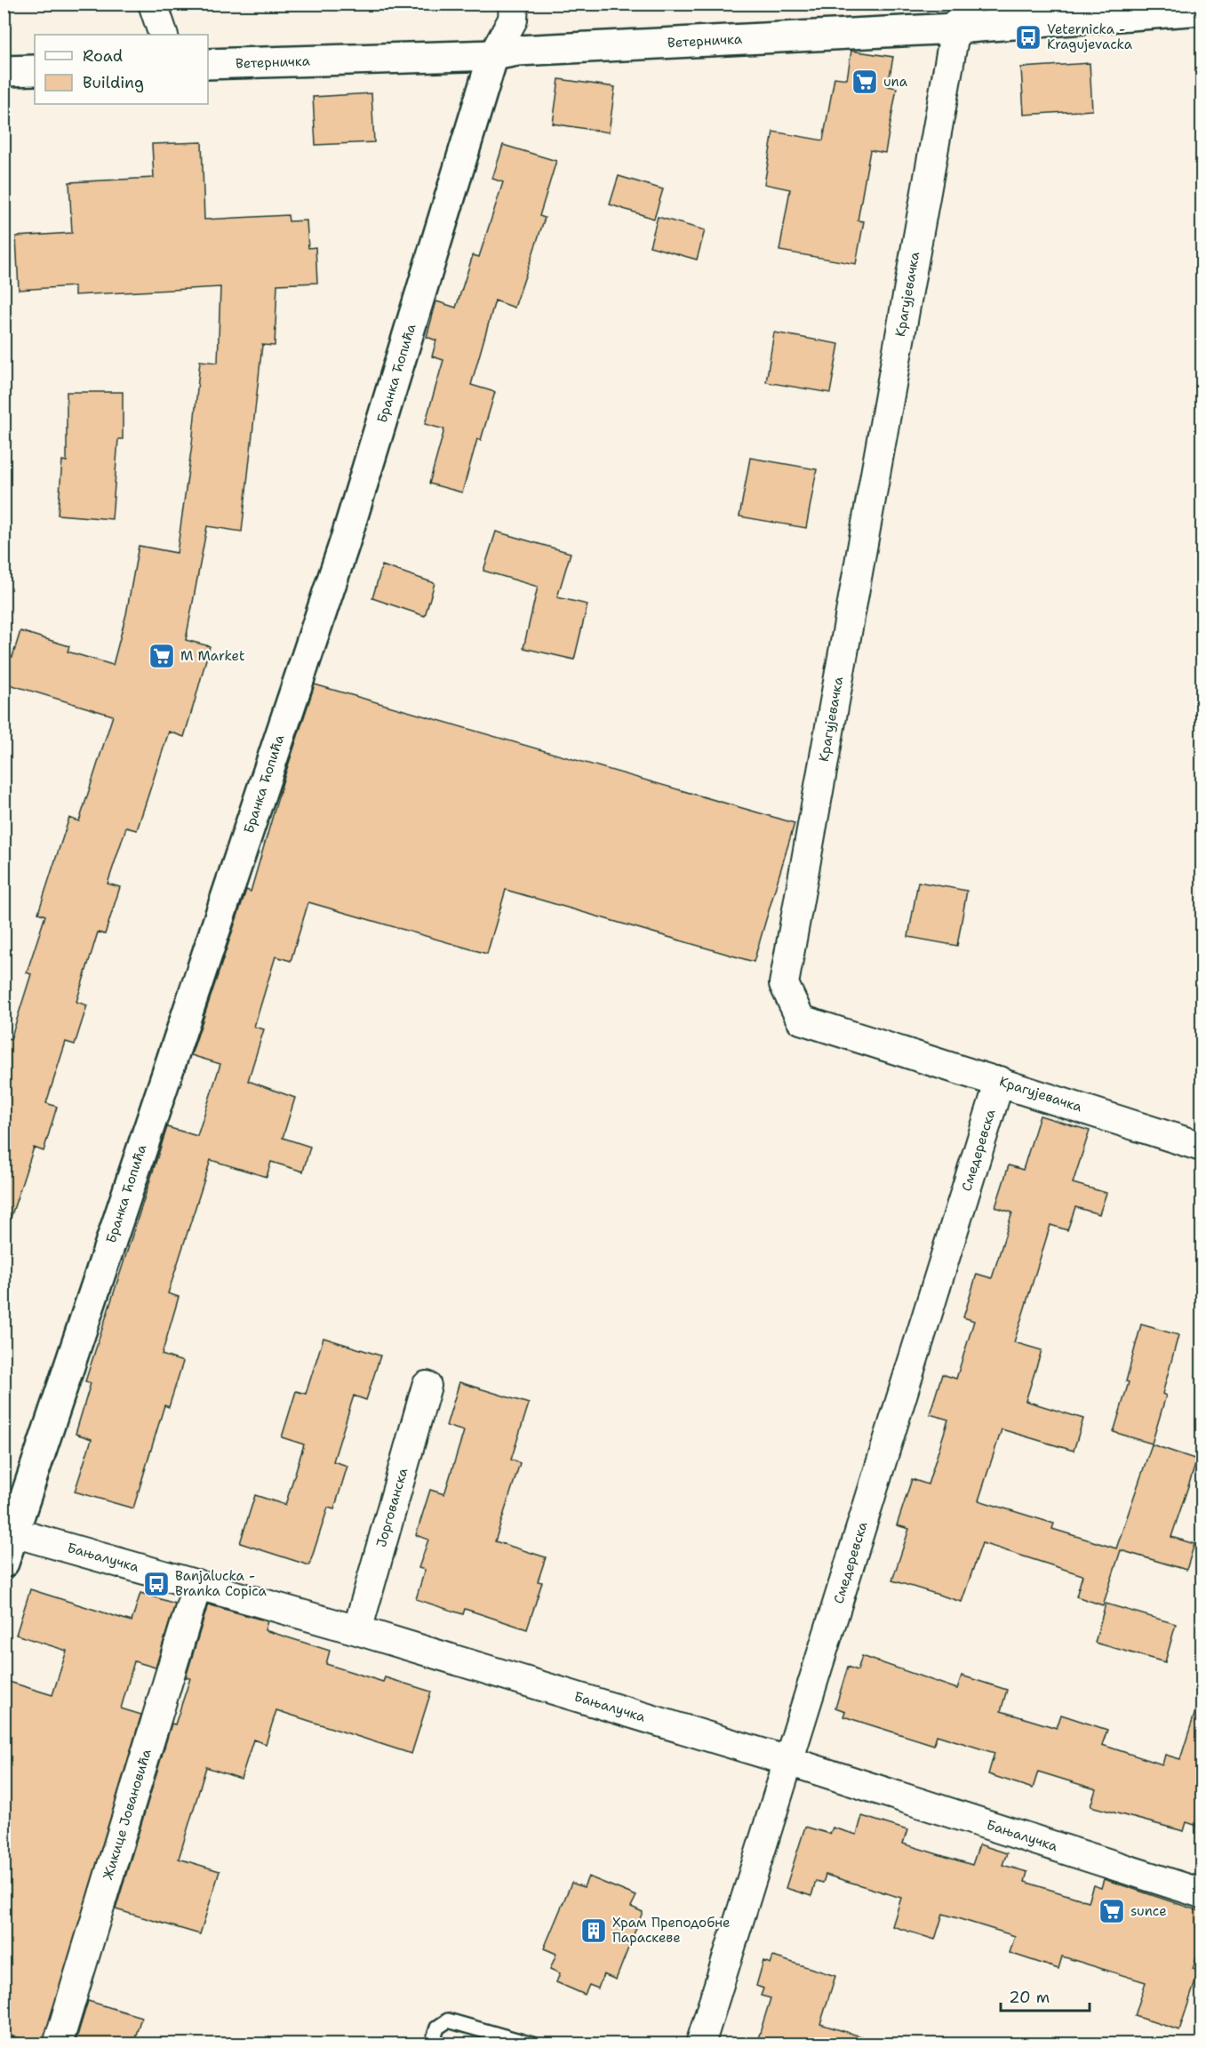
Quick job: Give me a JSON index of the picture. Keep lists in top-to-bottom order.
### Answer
{
  "streets": {
    "street": [
      "Ветерничка",
      "Крагујевачка",
      "Бранка Ћопића",
      "Смедеревска",
      "Јоргованска",
      "Бањалучка",
      "Жикице Јовановића"
    ]
  },
  "crossings": [
    ["Ветерничка", "Крагујевачка"],
    ["Ветерничка", "Бранка Ћопића"],
    ["Крагујевачка", "Смедеревска"],
    ["Бранка Ћопића", "Бањалучка"],
    ["Смедеревска", "Бањалучка"],
    ["Јоргованска", "Бањалучка"],
    ["Бањалучка", "Жикице Јовановића"]
  ],
  "places": {
    "bus stop": ["Veternicka - Kragujevacka", "Banjalucka - Branka Copica"],
    "supermarket": ["una", "M Market", "sunce"],
    "building": ["Храм Преподобне Параскеве"]
  },
  "legend": ["Road", "Building"],
  "scale_bar": "20 m"
}
